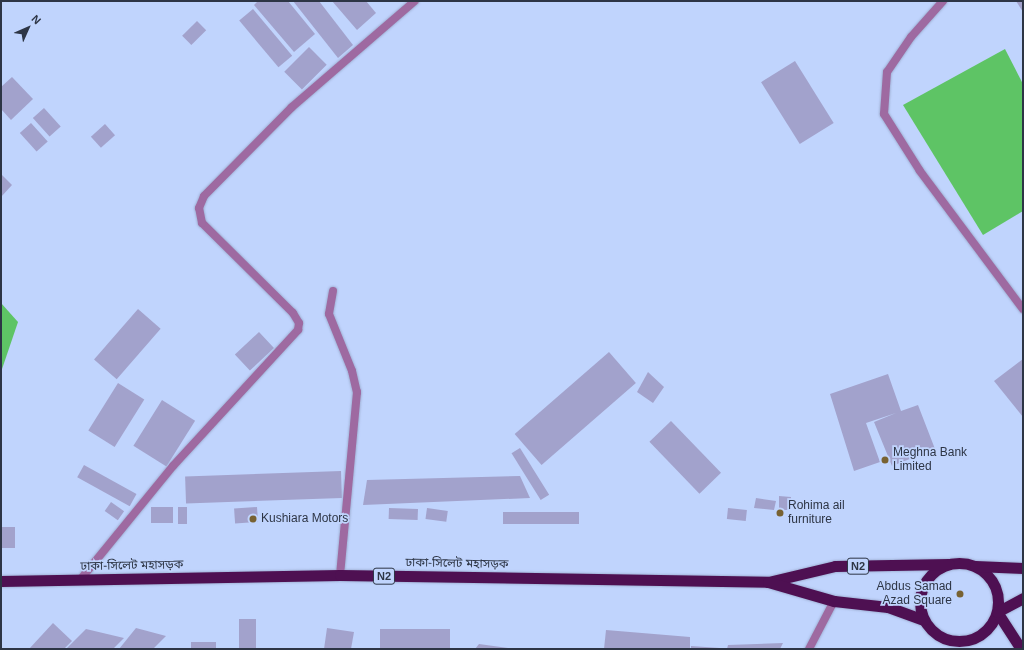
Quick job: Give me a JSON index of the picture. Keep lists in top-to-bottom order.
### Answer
{
  "streets": {
    "highway": ["ঢাকা-সিলেট মহাসড়ক", "N2"]
  },
  "crossings": [
    ["ঢাকা-সিলেট মহাসড়ক", "N2"]
  ],
  "places": [
    "Meghna Bank Limited",
    "Rohima ail furniture",
    "Kushiara Motors",
    "Abdus Samad Azad Square"
  ],
  "north": "top right"
}
